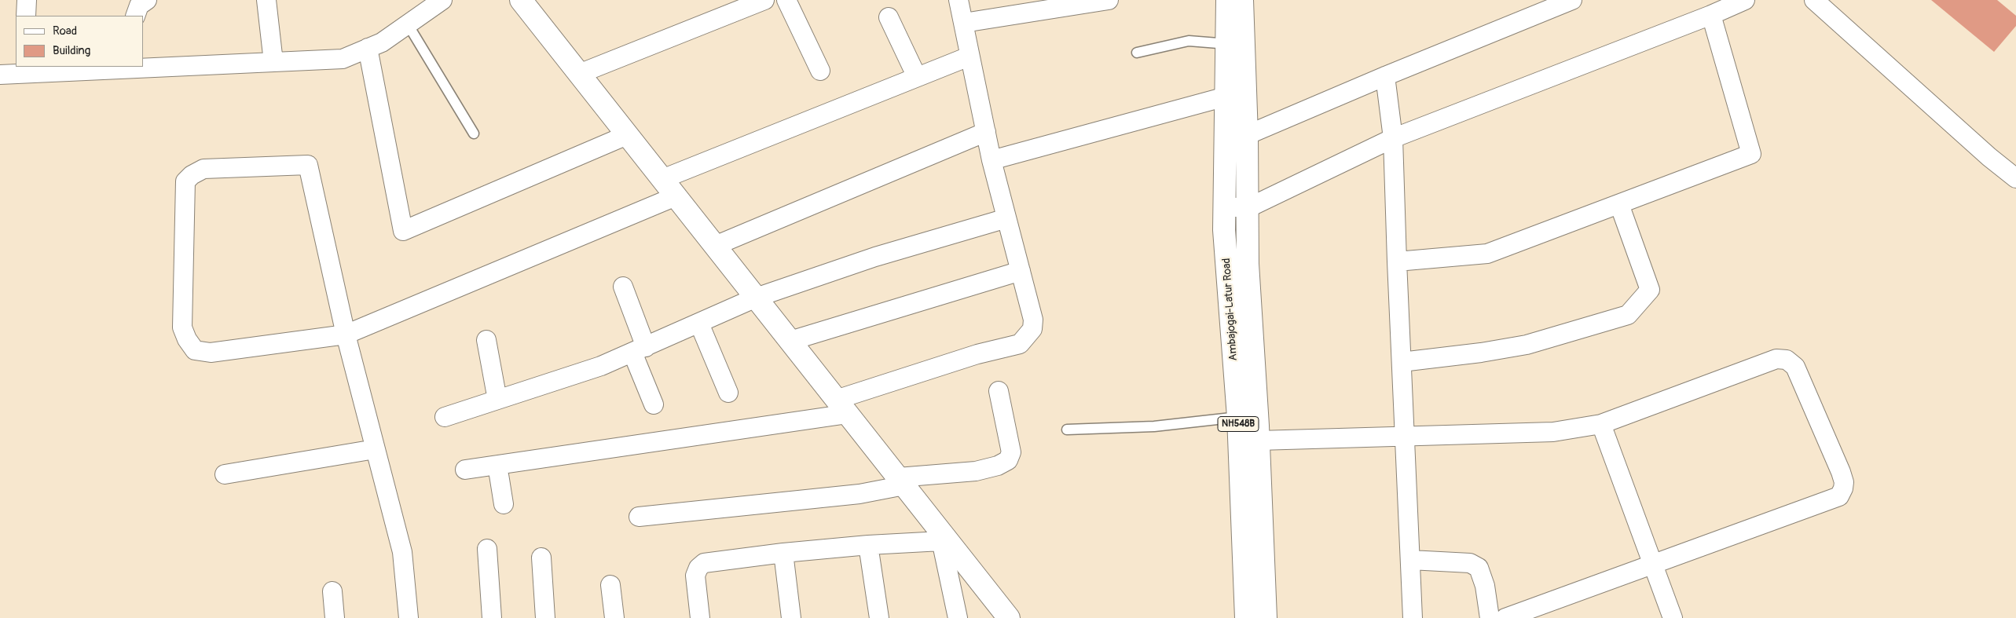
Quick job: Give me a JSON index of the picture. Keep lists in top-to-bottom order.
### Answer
{
  "streets": {
    "main road": ["Ambajogai-Latur Road", "NH548B"]
  },
  "legend": ["Road", "Building"]
}
